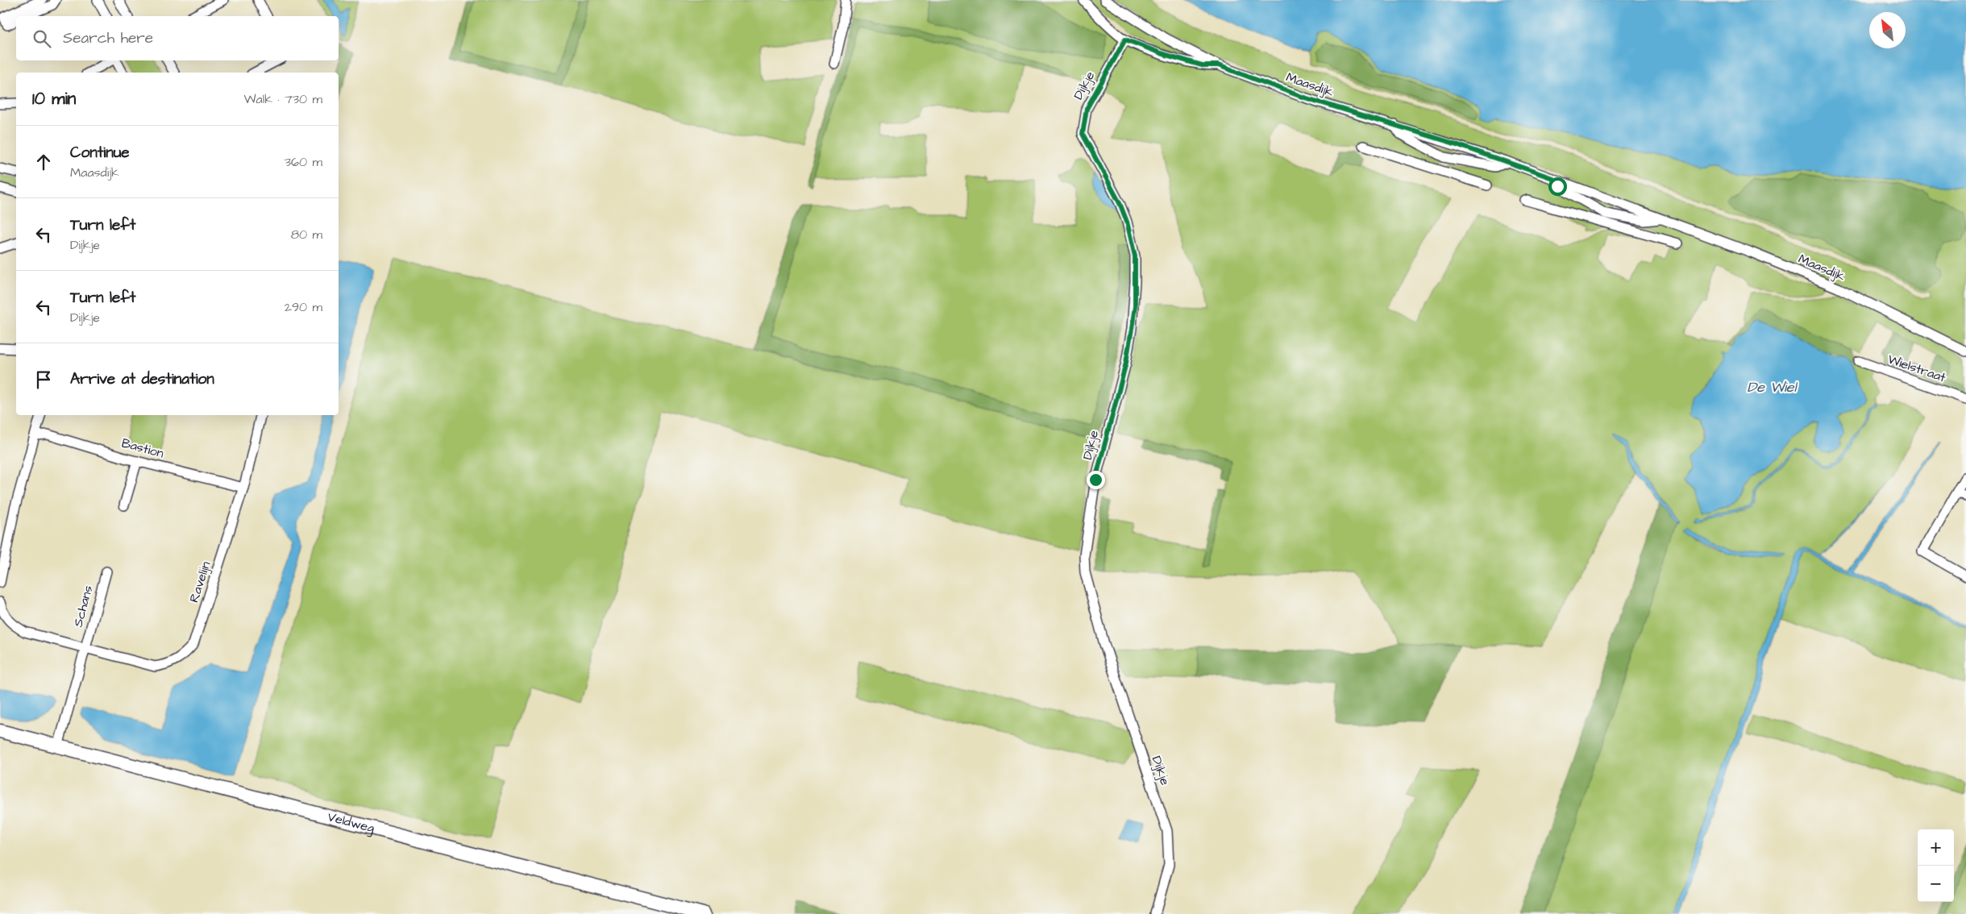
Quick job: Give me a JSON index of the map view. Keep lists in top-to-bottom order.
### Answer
{
  "streets": {
    "street": [
      "Maasdijk",
      "Dijkje",
      "Wielstraat",
      "Bastion",
      "Ravelijn",
      "Schans",
      "Veldweg"
    ]
  },
  "crossings": [
    ["Maasdijk", "Dijkje"],
    ["Bastion", "Ravelijn"],
    ["Ravelijn", "Schans"]
  ],
  "water": ["De Wiel"],
  "north": "top left",
  "page": {
    "search": "Search here",
    "heading": ["10 min", "Walk · 730 m"],
    "list": [
      ["Continue", "Maasdijk", "360 m"],
      ["Turn left", "Dijkje", "80 m"],
      ["Turn left", "Dijkje", "290 m"],
      "Arrive at destination"
    ],
    "map_buttons": ["+", "−"]
  }
}
